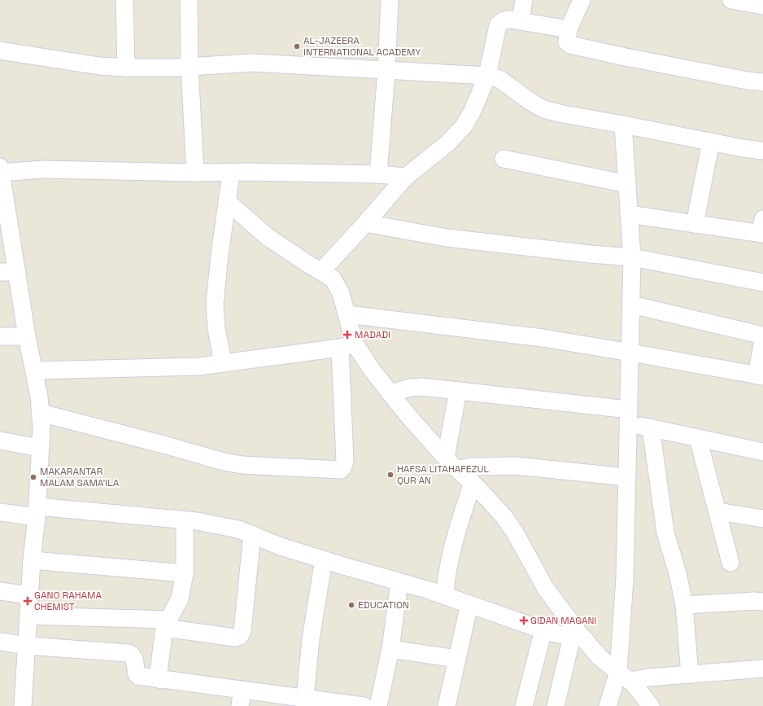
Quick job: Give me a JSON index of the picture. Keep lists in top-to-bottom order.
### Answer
{
  "places": {
    "other": [
      "AL-JAZEERA INTERNATIONAL ACADEMY",
      "HAFSA LITAHAFEZUL QUR AN",
      "MAKARANTAR MALAM SAMA'ILA",
      "EDUCATION"
    ],
    "health": ["MADADI", "GANO RAHAMA CHEMIST", "GIDAN MAGANI"]
  }
}
